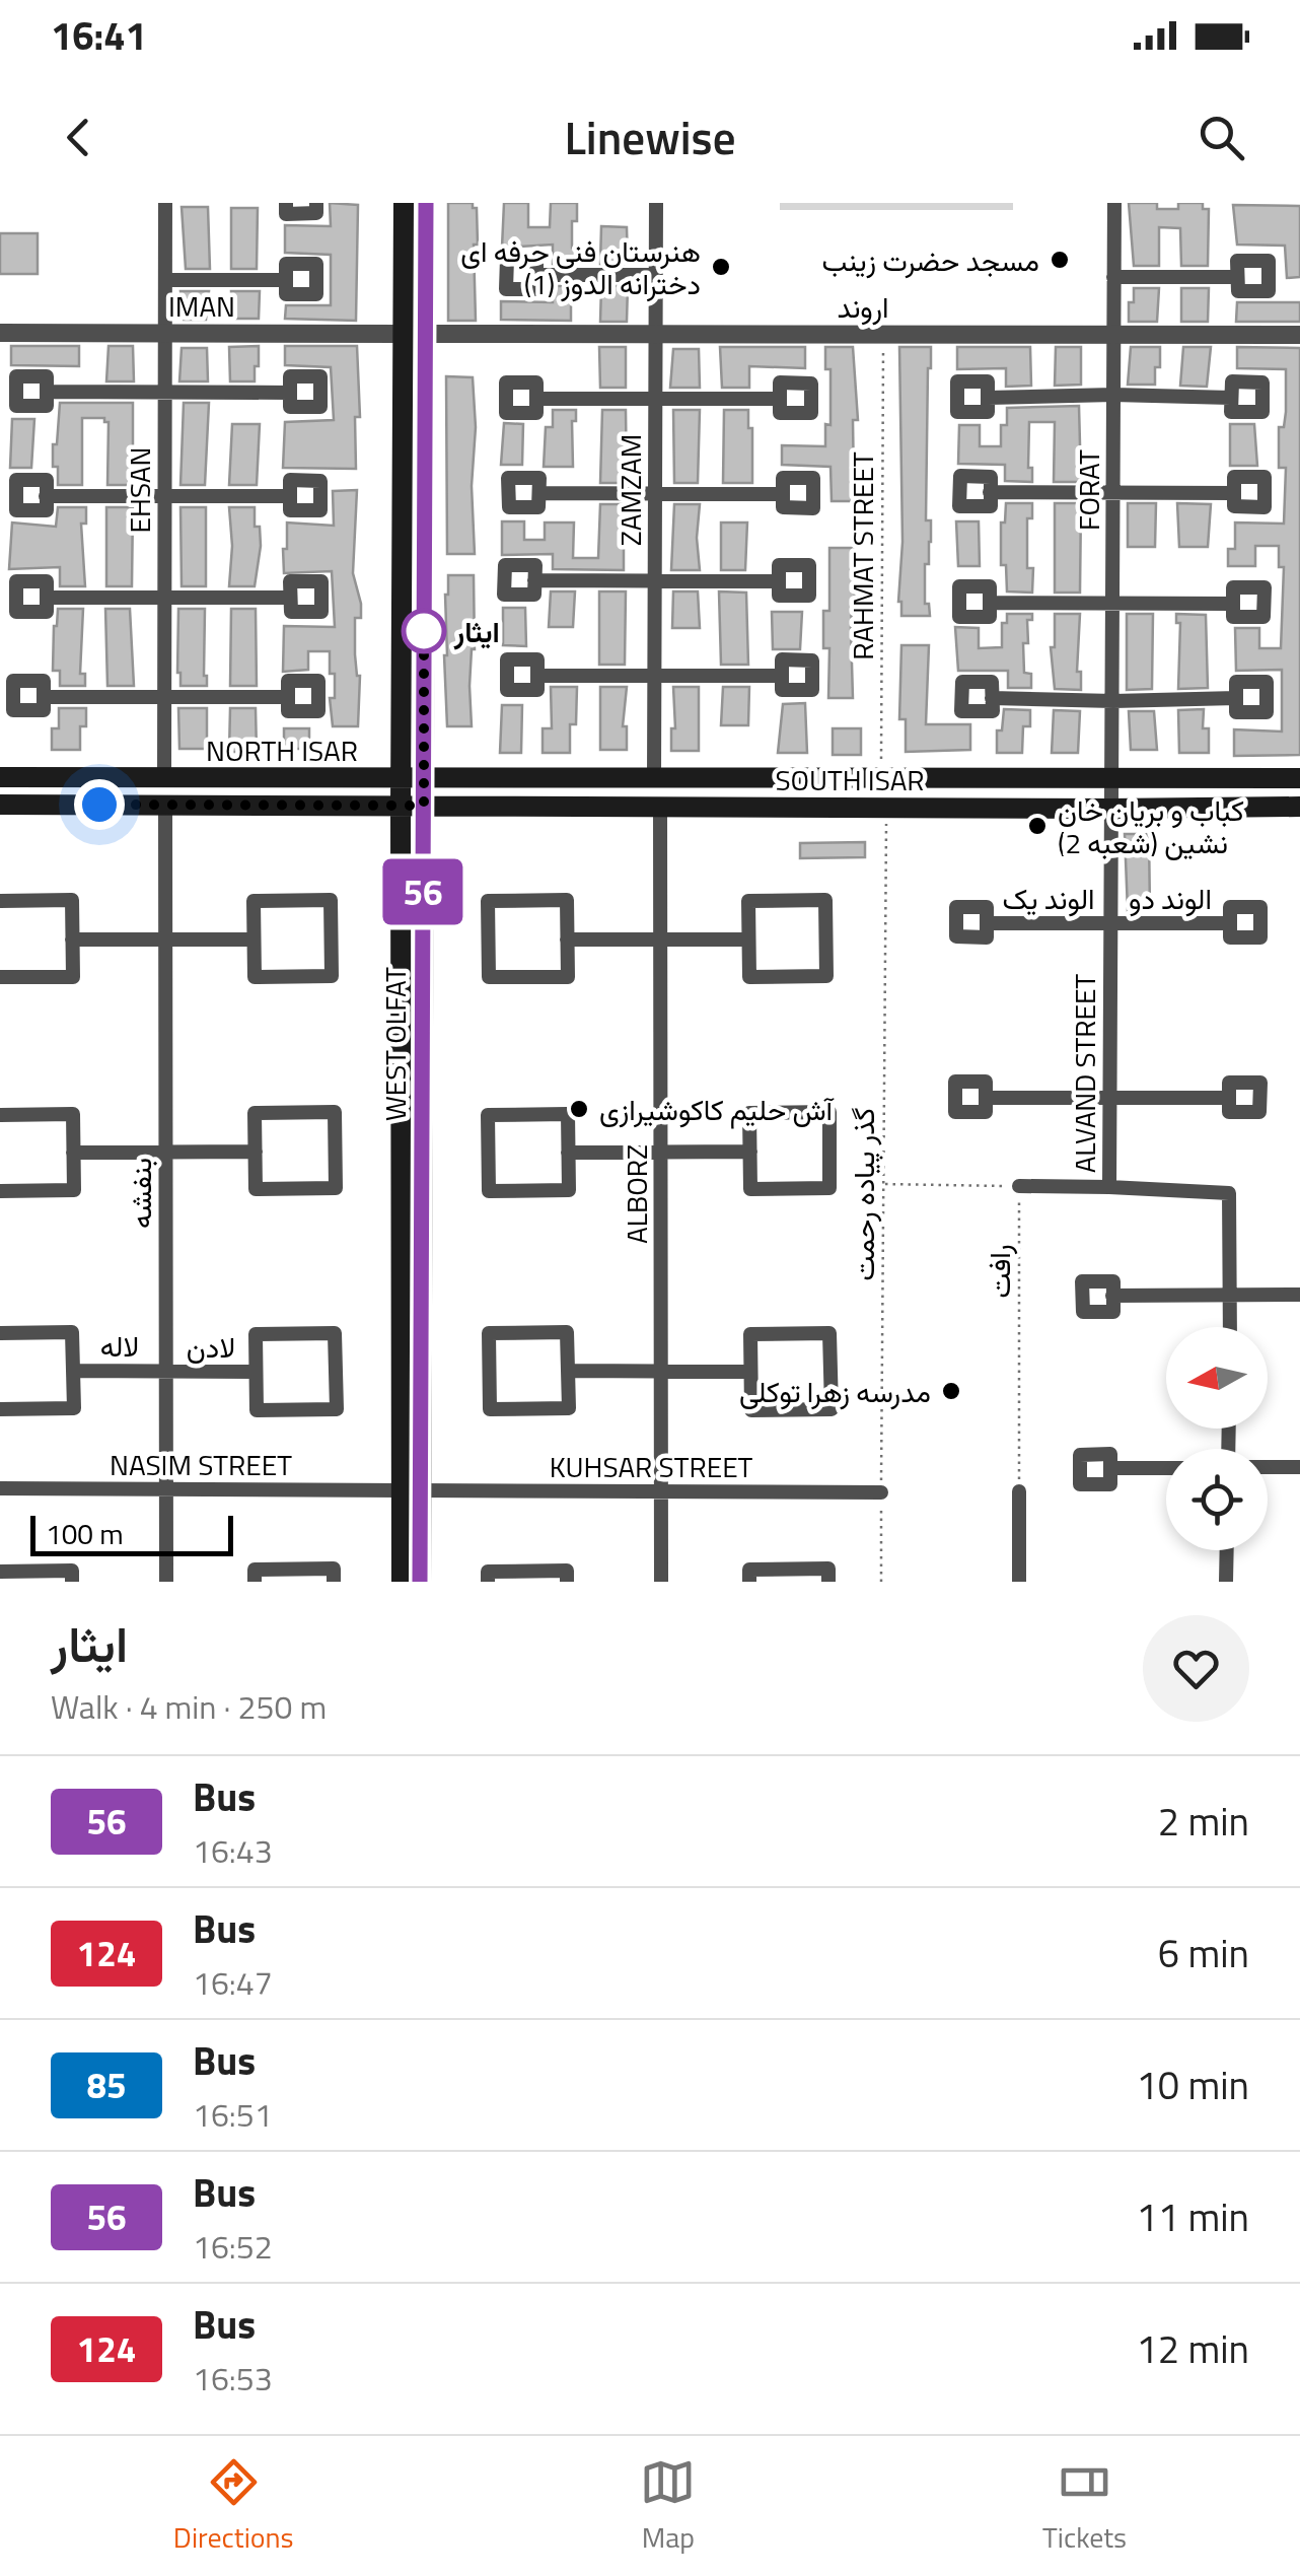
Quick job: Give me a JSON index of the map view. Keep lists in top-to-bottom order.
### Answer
{
  "streets": {
    "main road": ["NORTH ISAR", "SOUTH ISAR", "WEST OLFAT"],
    "street": [
      "IMAN",
      "اروند",
      "EHSAN",
      "ZAMZAM",
      "FORAT",
      "الوند یک",
      "الوند دو",
      "ALVAND STREET",
      "بنفشه",
      "ALBORZ",
      "لاله",
      "لادن",
      "NASIM STREET",
      "KUHSAR STREET"
    ],
    "path": ["RAHMAT STREET", "گذر پیاده رحمت", "رافت"]
  },
  "crossings": [
    ["IMAN", "EHSAN"],
    ["IMAN", "WEST OLFAT"],
    ["اروند", "ZAMZAM"],
    ["اروند", "FORAT"],
    ["اروند", "RAHMAT STREET"],
    ["اروند", "WEST OLFAT"],
    ["EHSAN", "NORTH ISAR"],
    ["ZAMZAM", "SOUTH ISAR"],
    ["FORAT", "SOUTH ISAR"],
    ["FORAT", "ALVAND STREET"],
    ["RAHMAT STREET", "SOUTH ISAR"],
    ["NORTH ISAR", "SOUTH ISAR"],
    ["NORTH ISAR", "WEST OLFAT"],
    ["NORTH ISAR", "بنفشه"],
    ["SOUTH ISAR", "WEST OLFAT"],
    ["SOUTH ISAR", "ALVAND STREET"],
    ["SOUTH ISAR", "ALBORZ"],
    ["SOUTH ISAR", "گذر پیاده رحمت"],
    ["الوند یک", "الوند دو"],
    ["الوند یک", "ALVAND STREET"],
    ["الوند دو", "ALVAND STREET"],
    ["WEST OLFAT", "NASIM STREET"],
    ["WEST OLFAT", "KUHSAR STREET"],
    ["بنفشه", "لاله"],
    ["بنفشه", "لادن"],
    ["بنفشه", "NASIM STREET"],
    ["ALBORZ", "KUHSAR STREET"],
    ["گذر پیاده رحمت", "KUHSAR STREET"],
    ["لاله", "لادن"],
    ["NASIM STREET", "KUHSAR STREET"]
  ],
  "places": [
    "مسجد حضرت زینب",
    "هنرستان فنی حرفه ای دخترانه الدوز (1)",
    "ایثار",
    "کباب و بریان خان نشین (شعبه 2)",
    "آش حلیم کاکوشیرازی",
    "مدرسه زهرا توکلی"
  ],
  "lines": ["bus line 56"],
  "scale_bar": "100 m",
  "north": "left",
  "page": {
    "status": "16:41",
    "header": "Linewise",
    "on_map": "56",
    "scale": "100 m",
    "heading": ["ایثار", "Walk · 4 min · 250 m"],
    "list": [
      {
        "mark": "56",
        "name": "Bus",
        "note": "16:43",
        "value": "2 min"
      },
      {
        "mark": "124",
        "name": "Bus",
        "note": "16:47",
        "value": "6 min"
      },
      {
        "mark": "85",
        "name": "Bus",
        "note": "16:51",
        "value": "10 min"
      },
      {
        "mark": "56",
        "name": "Bus",
        "note": "16:52",
        "value": "11 min"
      },
      {
        "mark": "124",
        "name": "Bus",
        "note": "16:53",
        "value": "12 min"
      }
    ],
    "tabs": ["Directions", "Map", "Tickets"]
  }
}
